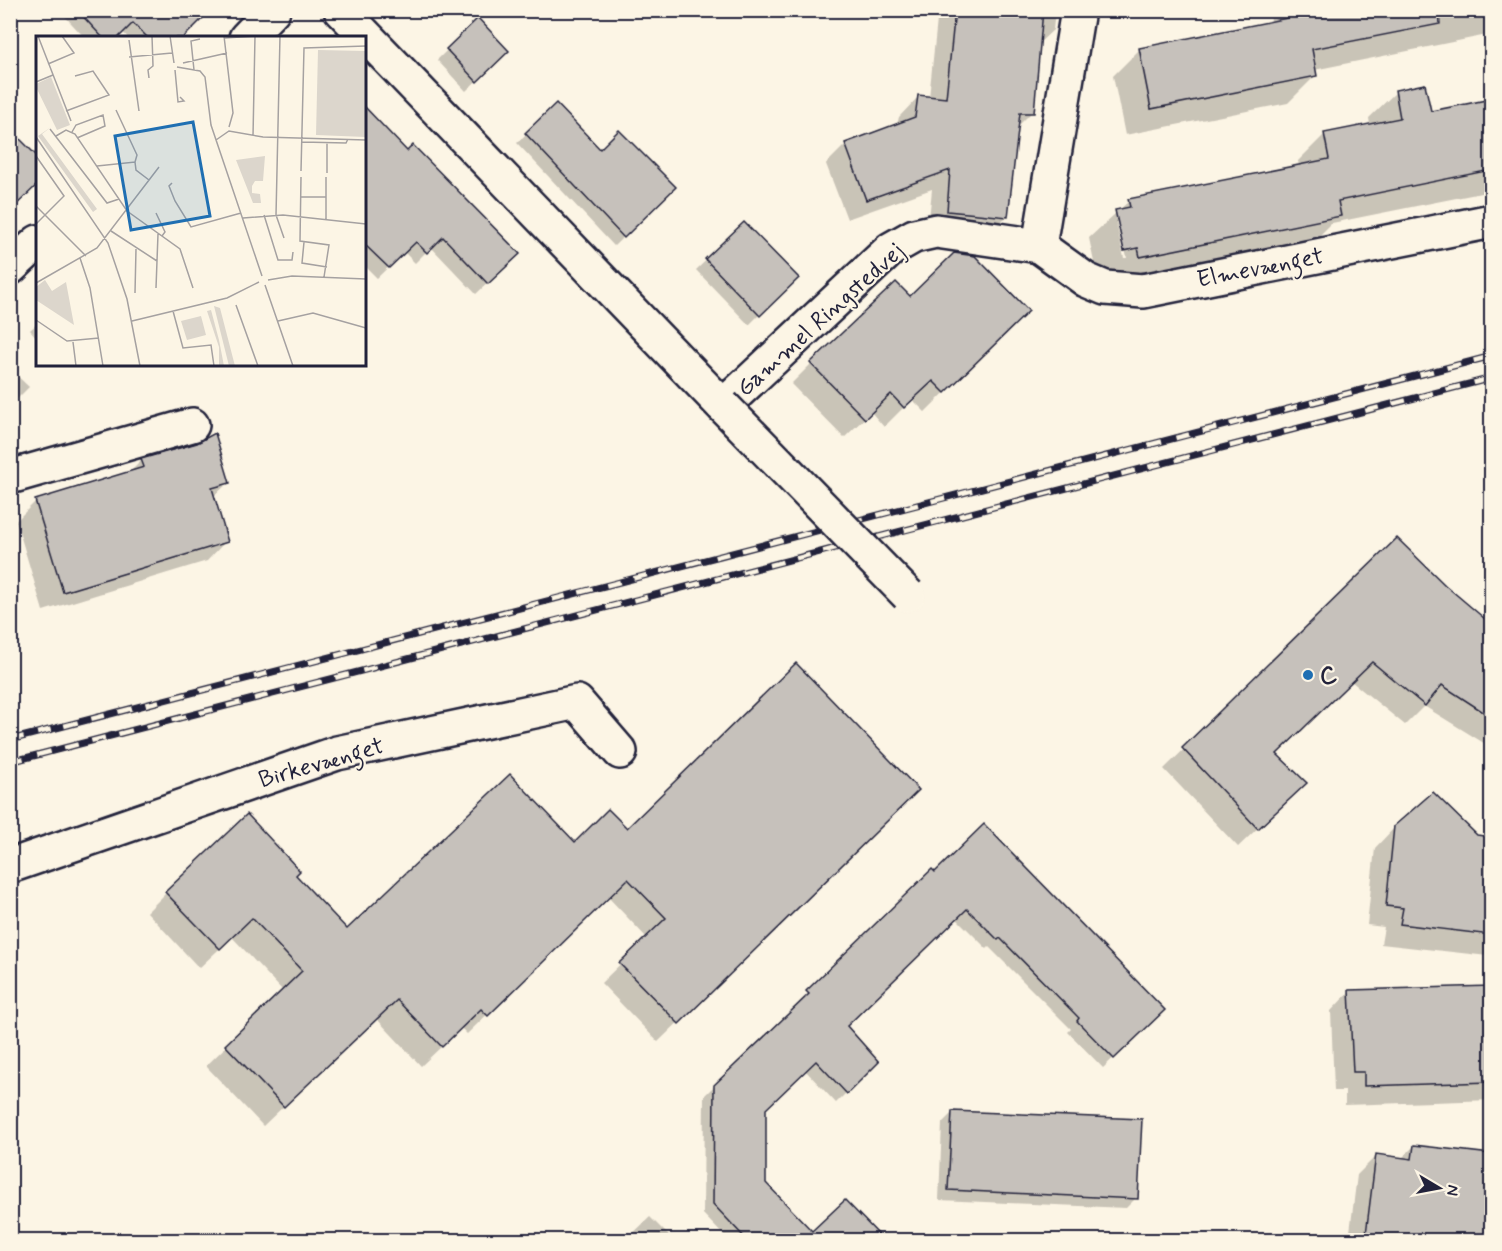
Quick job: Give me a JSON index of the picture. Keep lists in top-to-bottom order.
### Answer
{
  "streets": {
    "street": ["Elmevænget", "Gammel Ringstedvej", "Birkevænget"]
  },
  "crossings": [
    ["Elmevænget", "Gammel Ringstedvej"]
  ],
  "places": ["C"],
  "north": "right"
}
